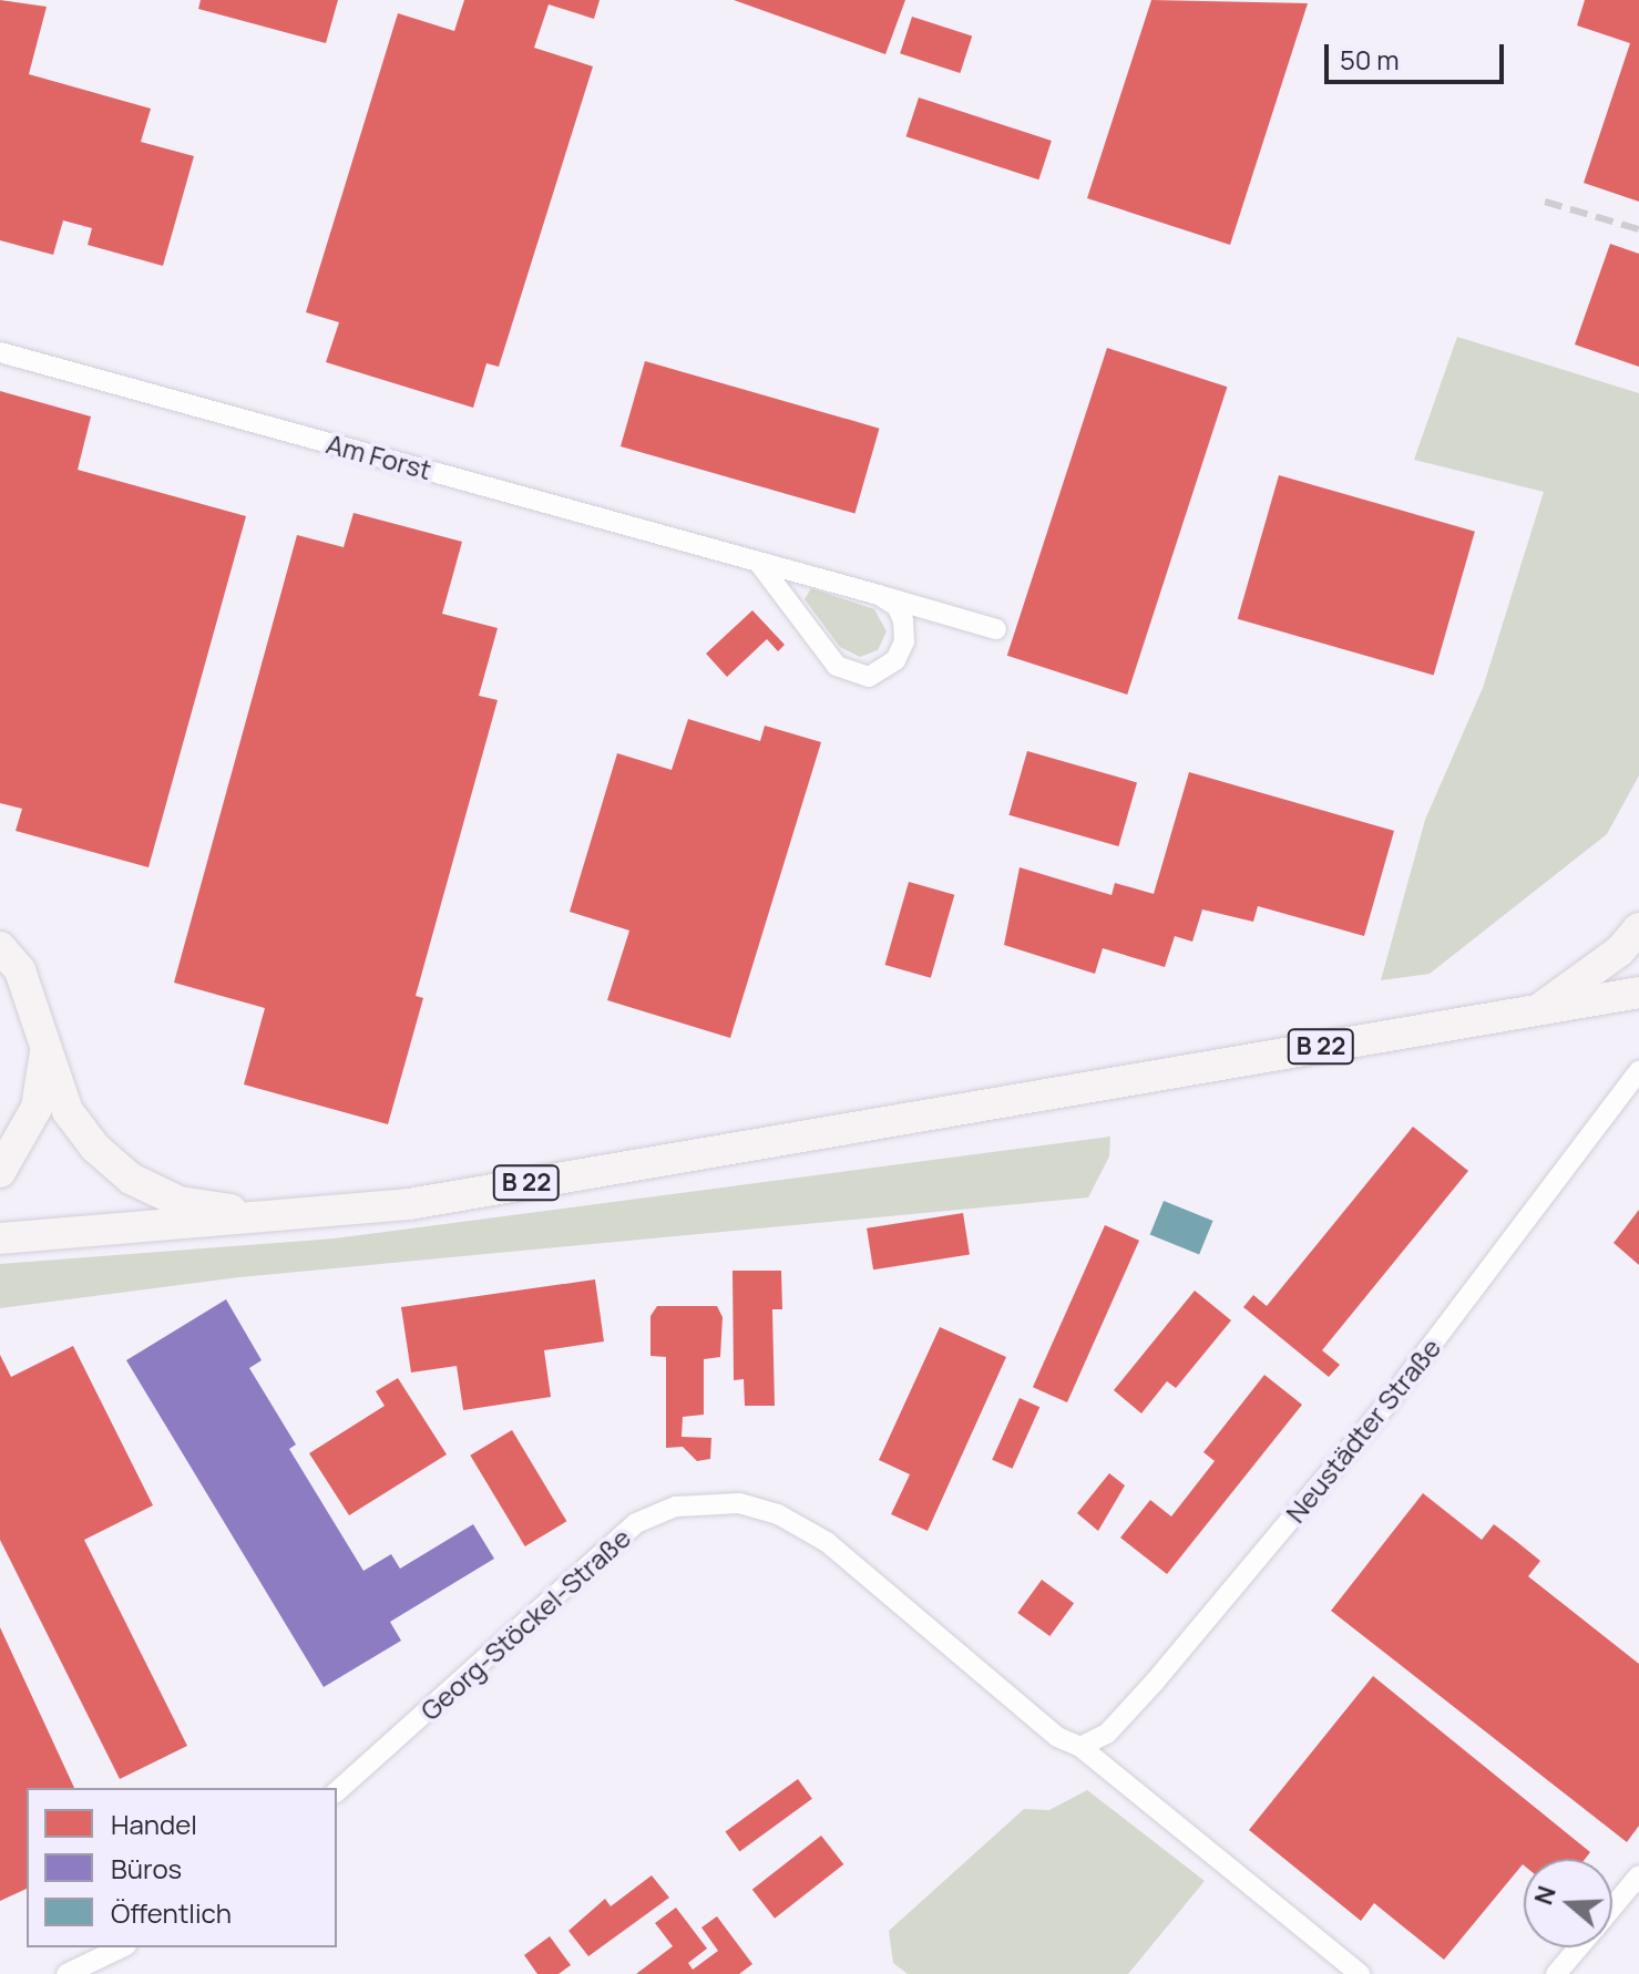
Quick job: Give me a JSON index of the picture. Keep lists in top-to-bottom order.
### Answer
{
  "streets": {
    "main road": ["B 22"],
    "street": ["Am Forst", "Neustädter Straße", "Georg-Stöckel-Straße"]
  },
  "crossings": [
    ["Neustädter Straße", "Georg-Stöckel-Straße"]
  ],
  "legend": ["Handel", "Büros", "Öffentlich"],
  "scale_bar": "50 m",
  "north": "left"
}
